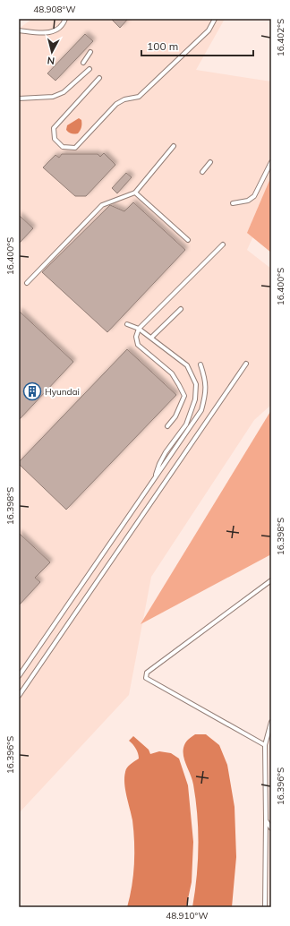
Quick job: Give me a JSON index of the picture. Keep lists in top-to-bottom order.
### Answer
{
  "places": {
    "building": ["Hyundai"]
  },
  "scale_bar": "100 m",
  "north": "bottom",
  "coordinates": [
    "48.908°W",
    "16.402°S",
    "16.400°S",
    "16.398°S",
    "16.396°S",
    "48.910°W"
  ]
}
